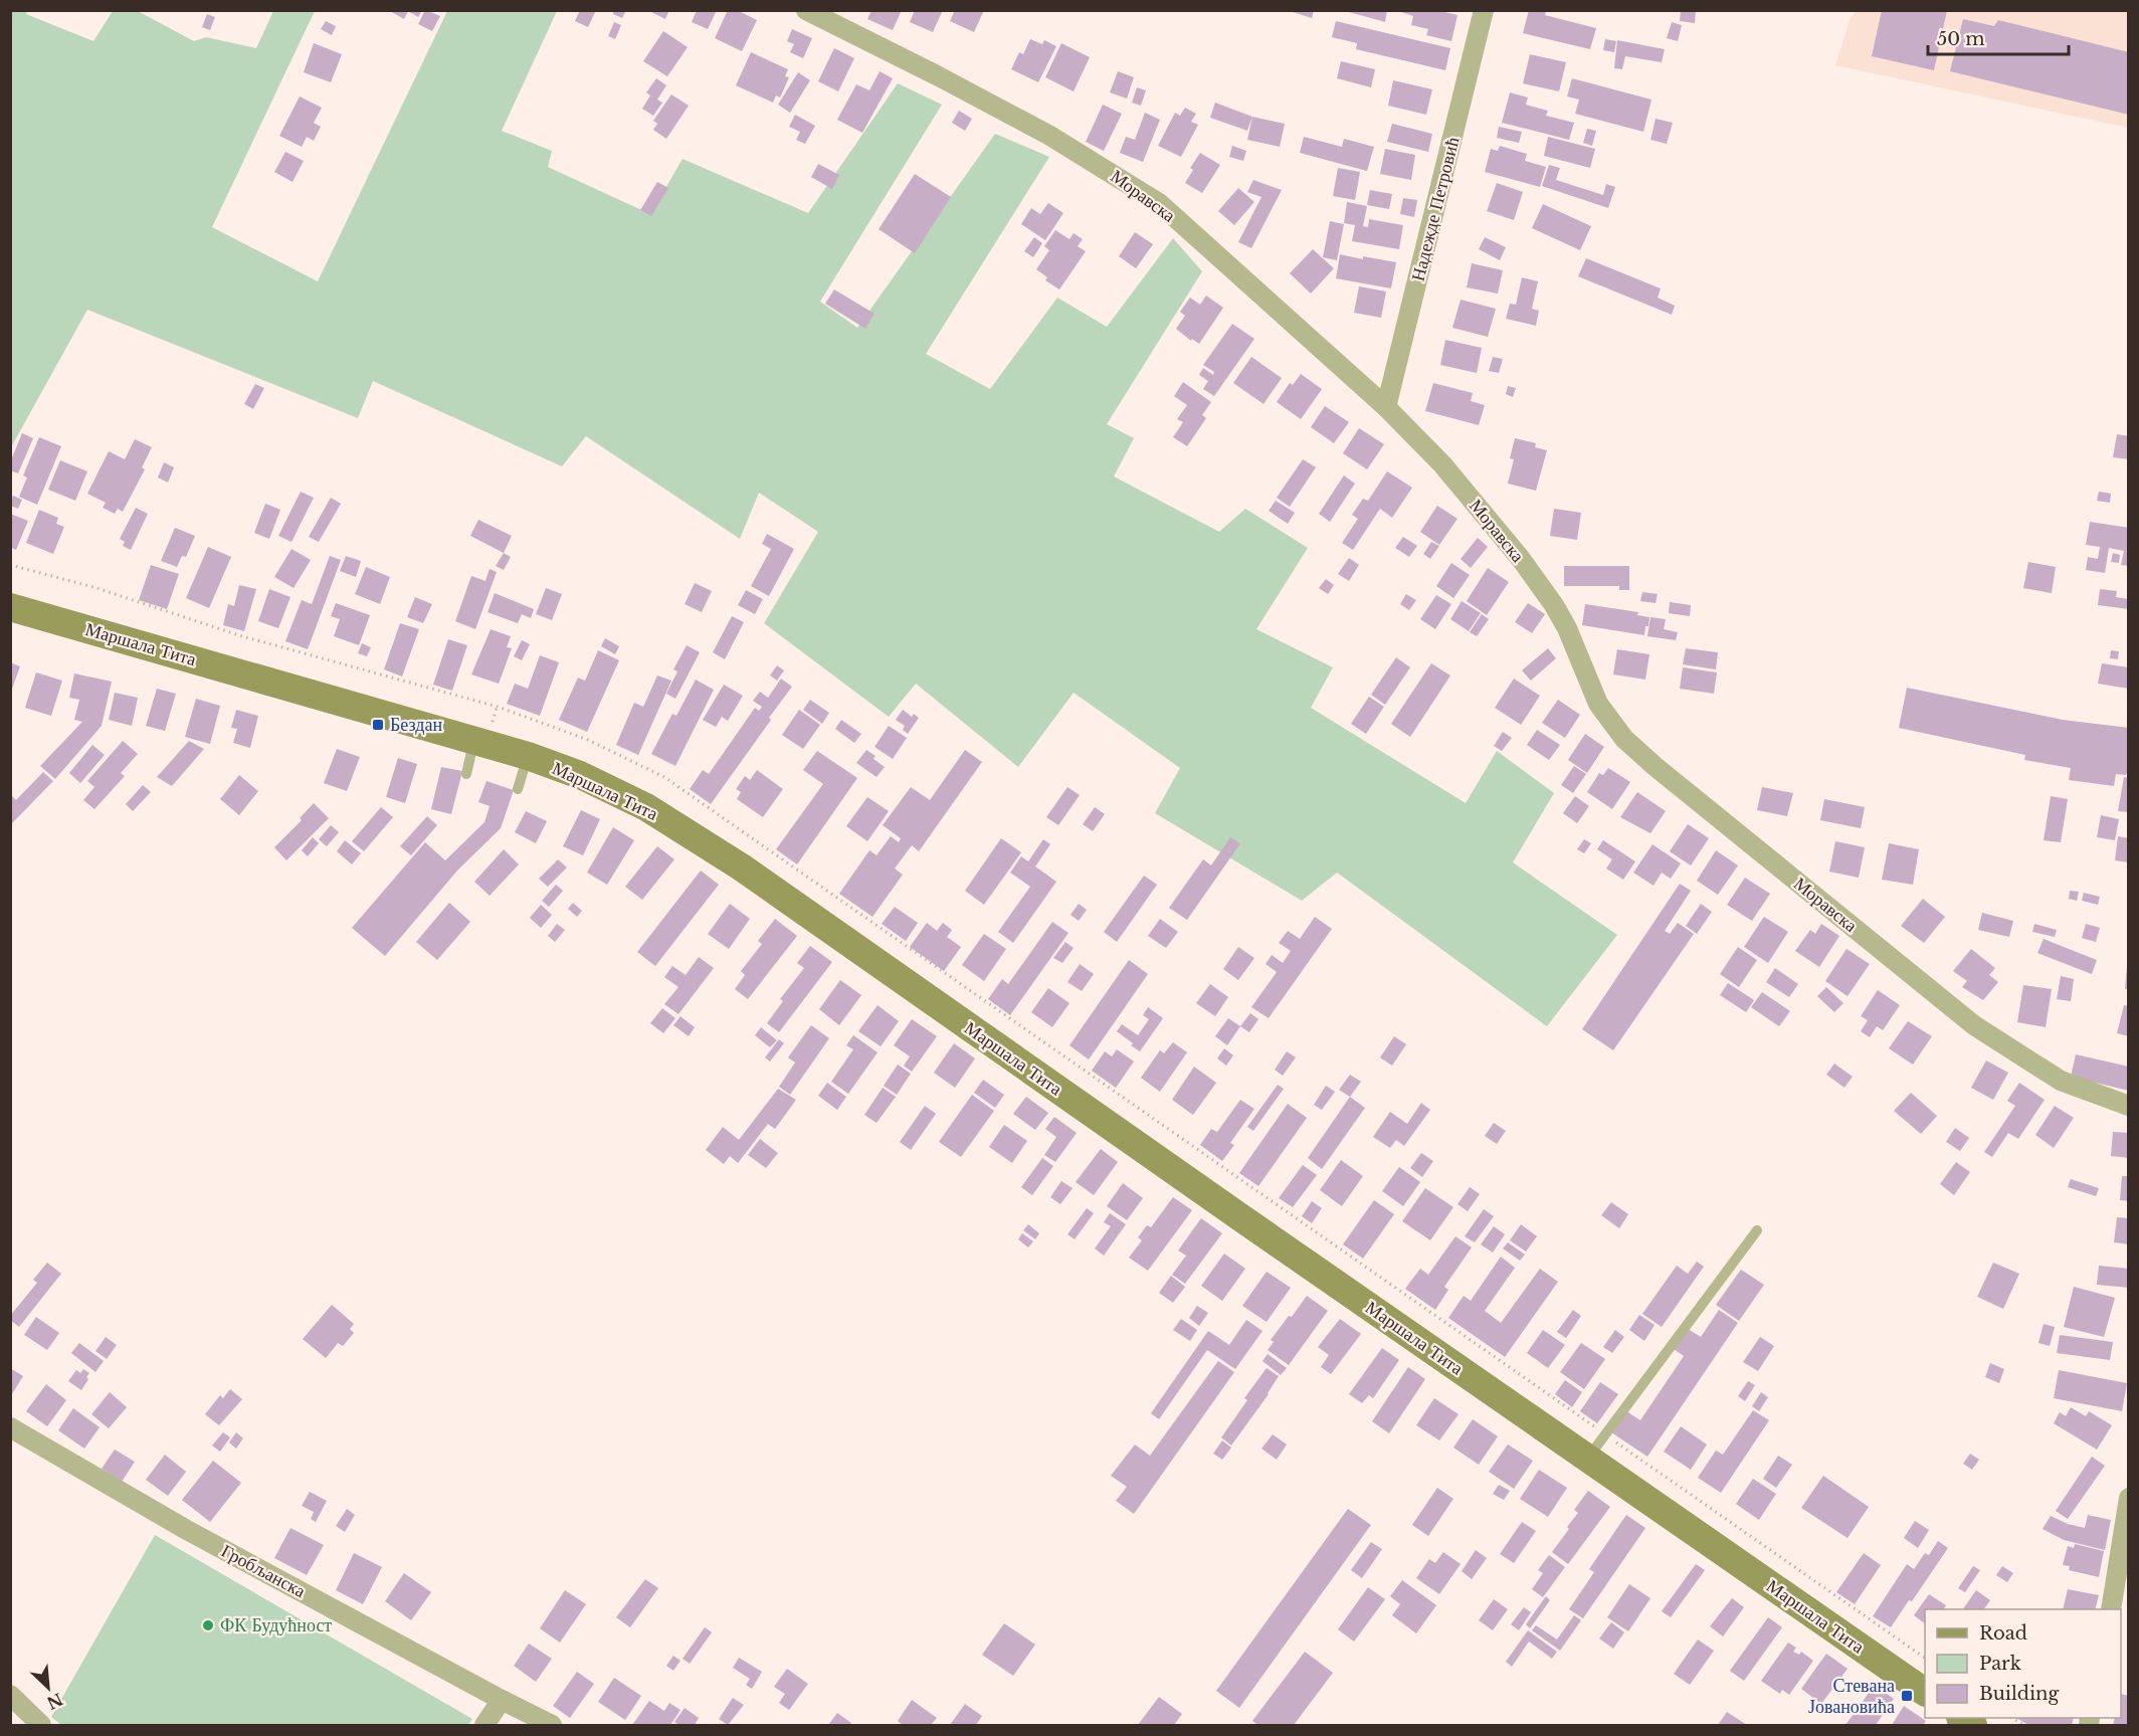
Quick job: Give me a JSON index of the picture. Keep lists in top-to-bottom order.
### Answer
{
  "streets": {
    "main road": ["Маршала Тита"],
    "street": ["Моравска", "Надежде Петровић", "Гробљанска"]
  },
  "crossings": [
    ["Моравска", "Надежде Петровић"]
  ],
  "places": {
    "transit": ["Бездан", "Стевана Јовановића"],
    "other": ["ФК Будућност"]
  },
  "legend": ["Road", "Park", "Building"],
  "scale_bar": "50 m",
  "north": "bottom right"
}
